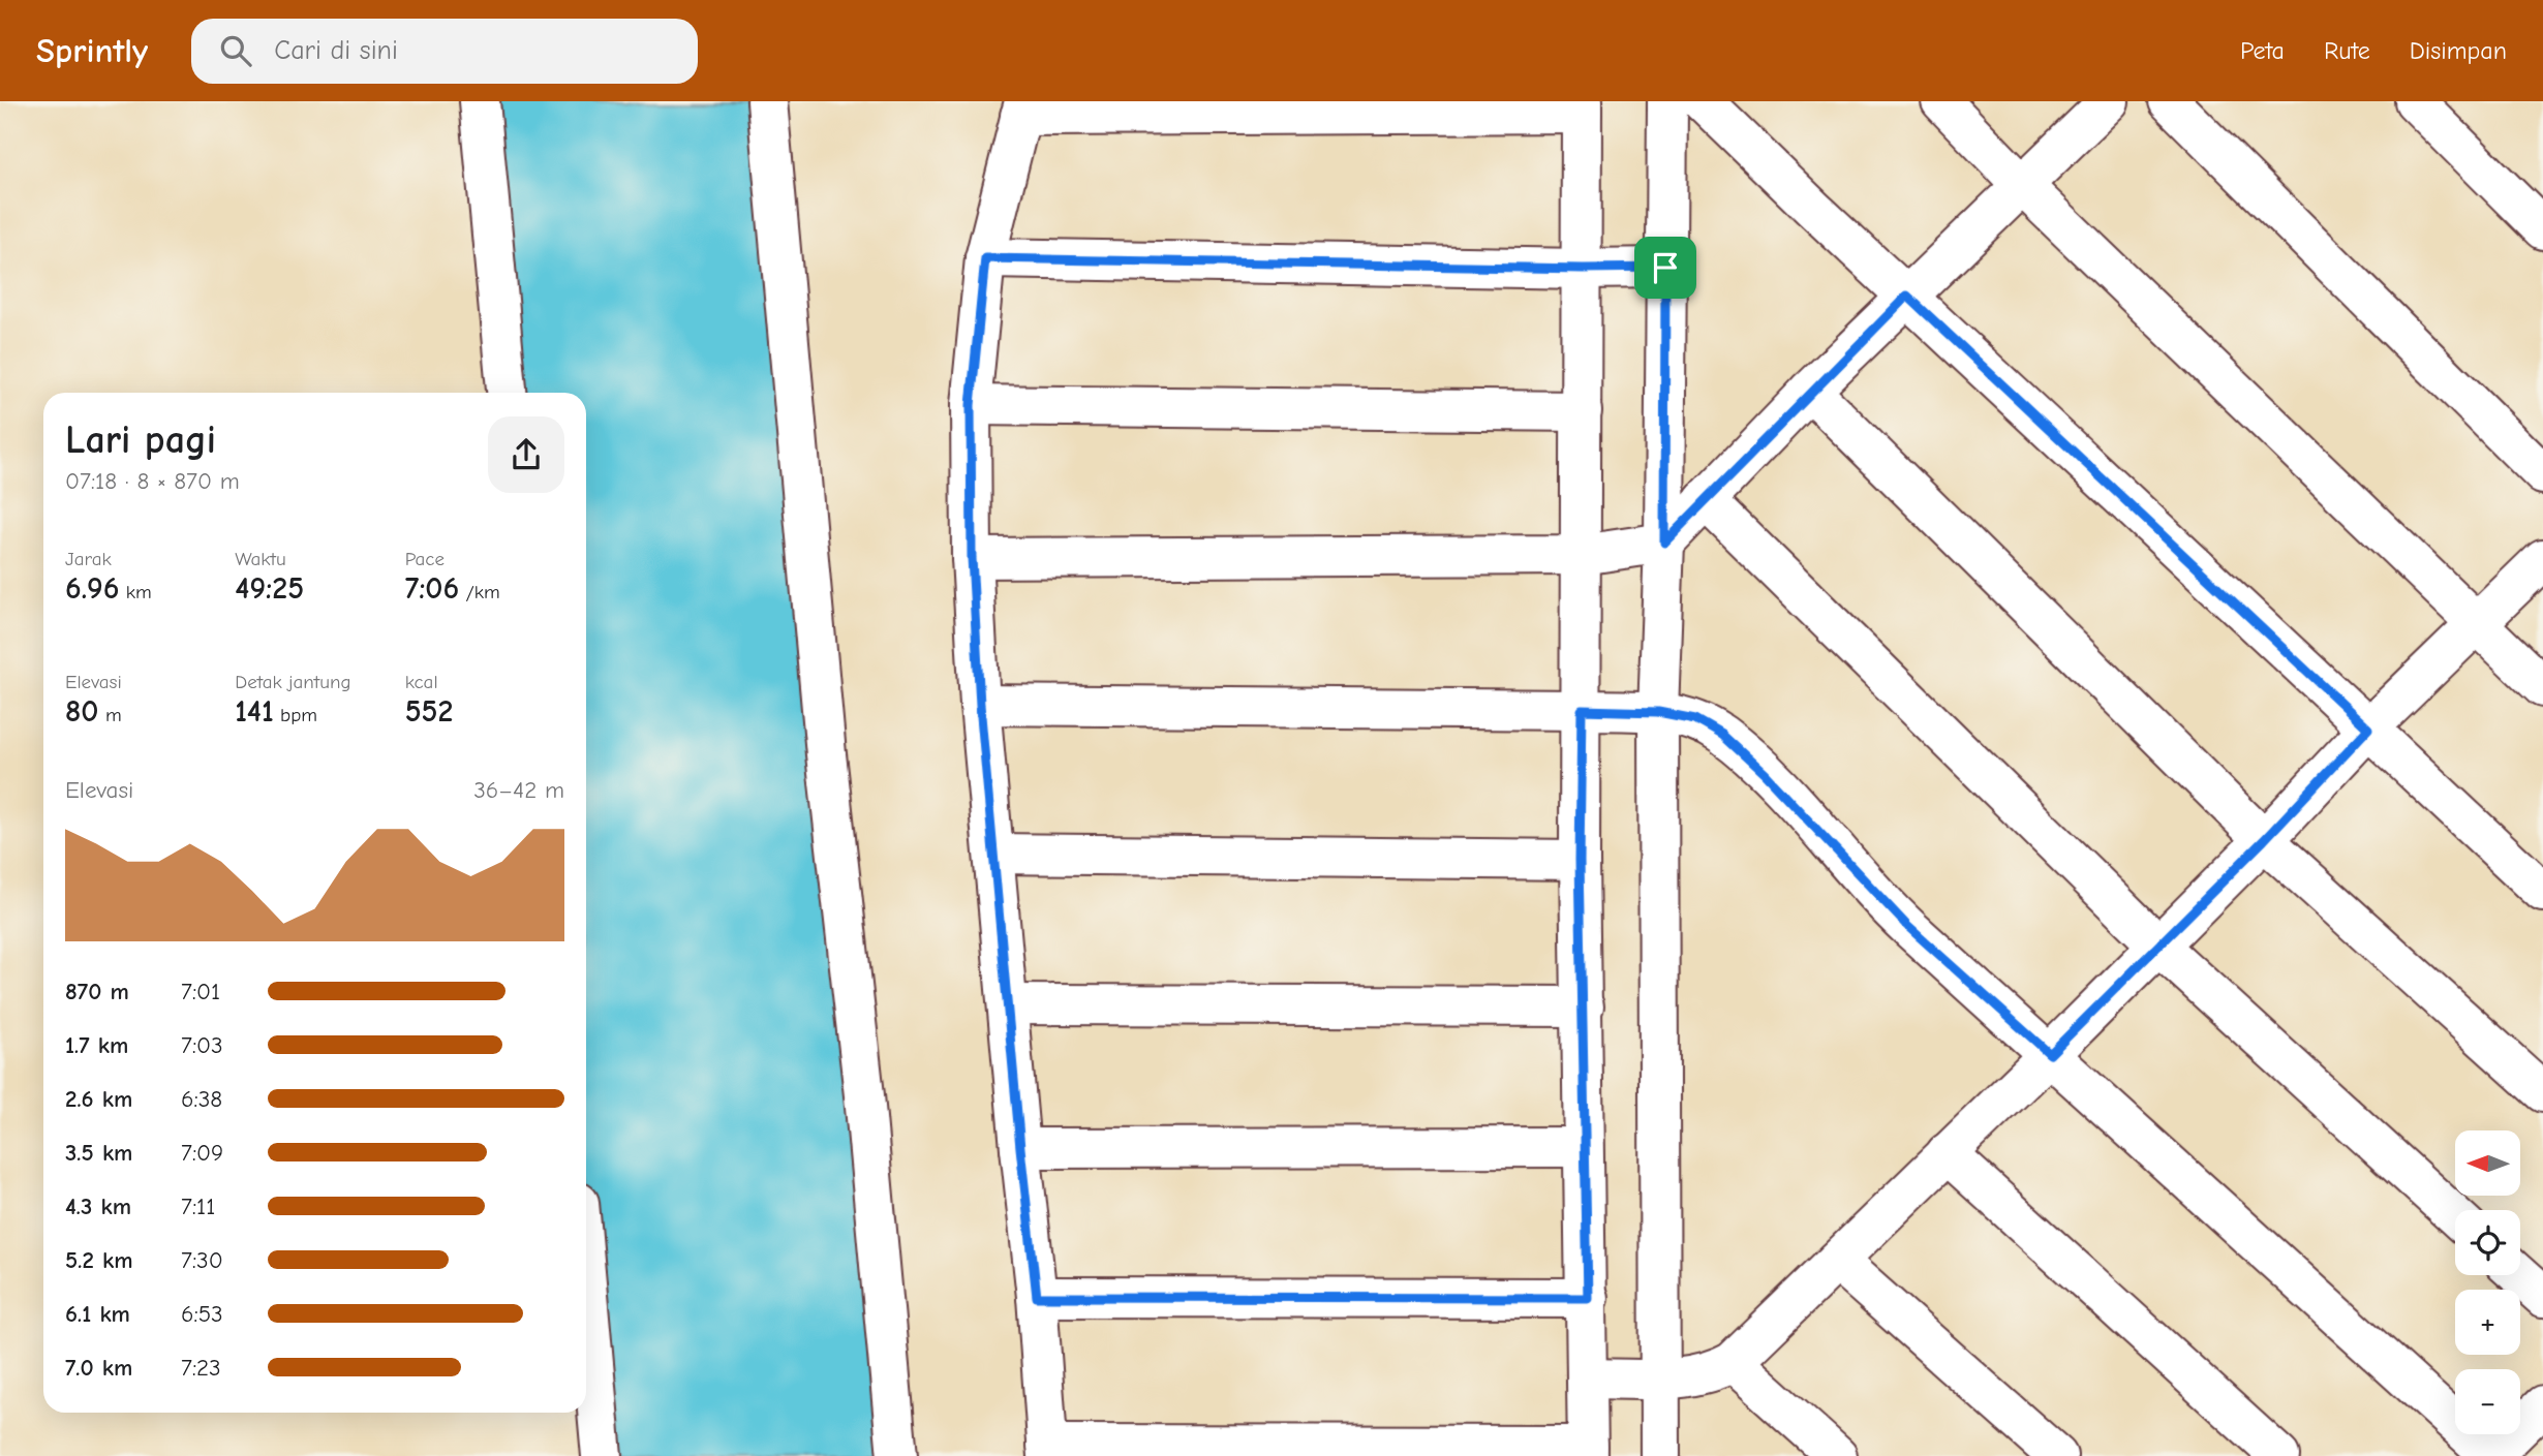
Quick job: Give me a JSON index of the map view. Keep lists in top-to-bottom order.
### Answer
{
  "north": "left",
  "page": {
    "header": "Sprintly",
    "search": "Cari di sini",
    "nav": ["Peta", "Rute", "Disimpan"],
    "heading": ["Lari pagi", "07:18 · 8 × 870 m"],
    "stats": [
      ["Jarak", "6.96 km"],
      ["Waktu", "49:25"],
      ["Pace", "7:06 /km"],
      ["Elevasi", "80 m"],
      ["Detak jantung", "141 bpm"],
      ["kcal", "552"]
    ],
    "chart": ["Elevasi", "36–42 m"],
    "list": [
      {
        "name": "870 m",
        "note": "7:01"
      },
      {
        "name": "1.7 km",
        "note": "7:03"
      },
      {
        "name": "2.6 km",
        "note": "6:38"
      },
      {
        "name": "3.5 km",
        "note": "7:09"
      },
      {
        "name": "4.3 km",
        "note": "7:11"
      },
      {
        "name": "5.2 km",
        "note": "7:30"
      },
      {
        "name": "6.1 km",
        "note": "6:53"
      },
      {
        "name": "7.0 km",
        "note": "7:23"
      }
    ],
    "map_buttons": ["+", "−"]
  }
}
